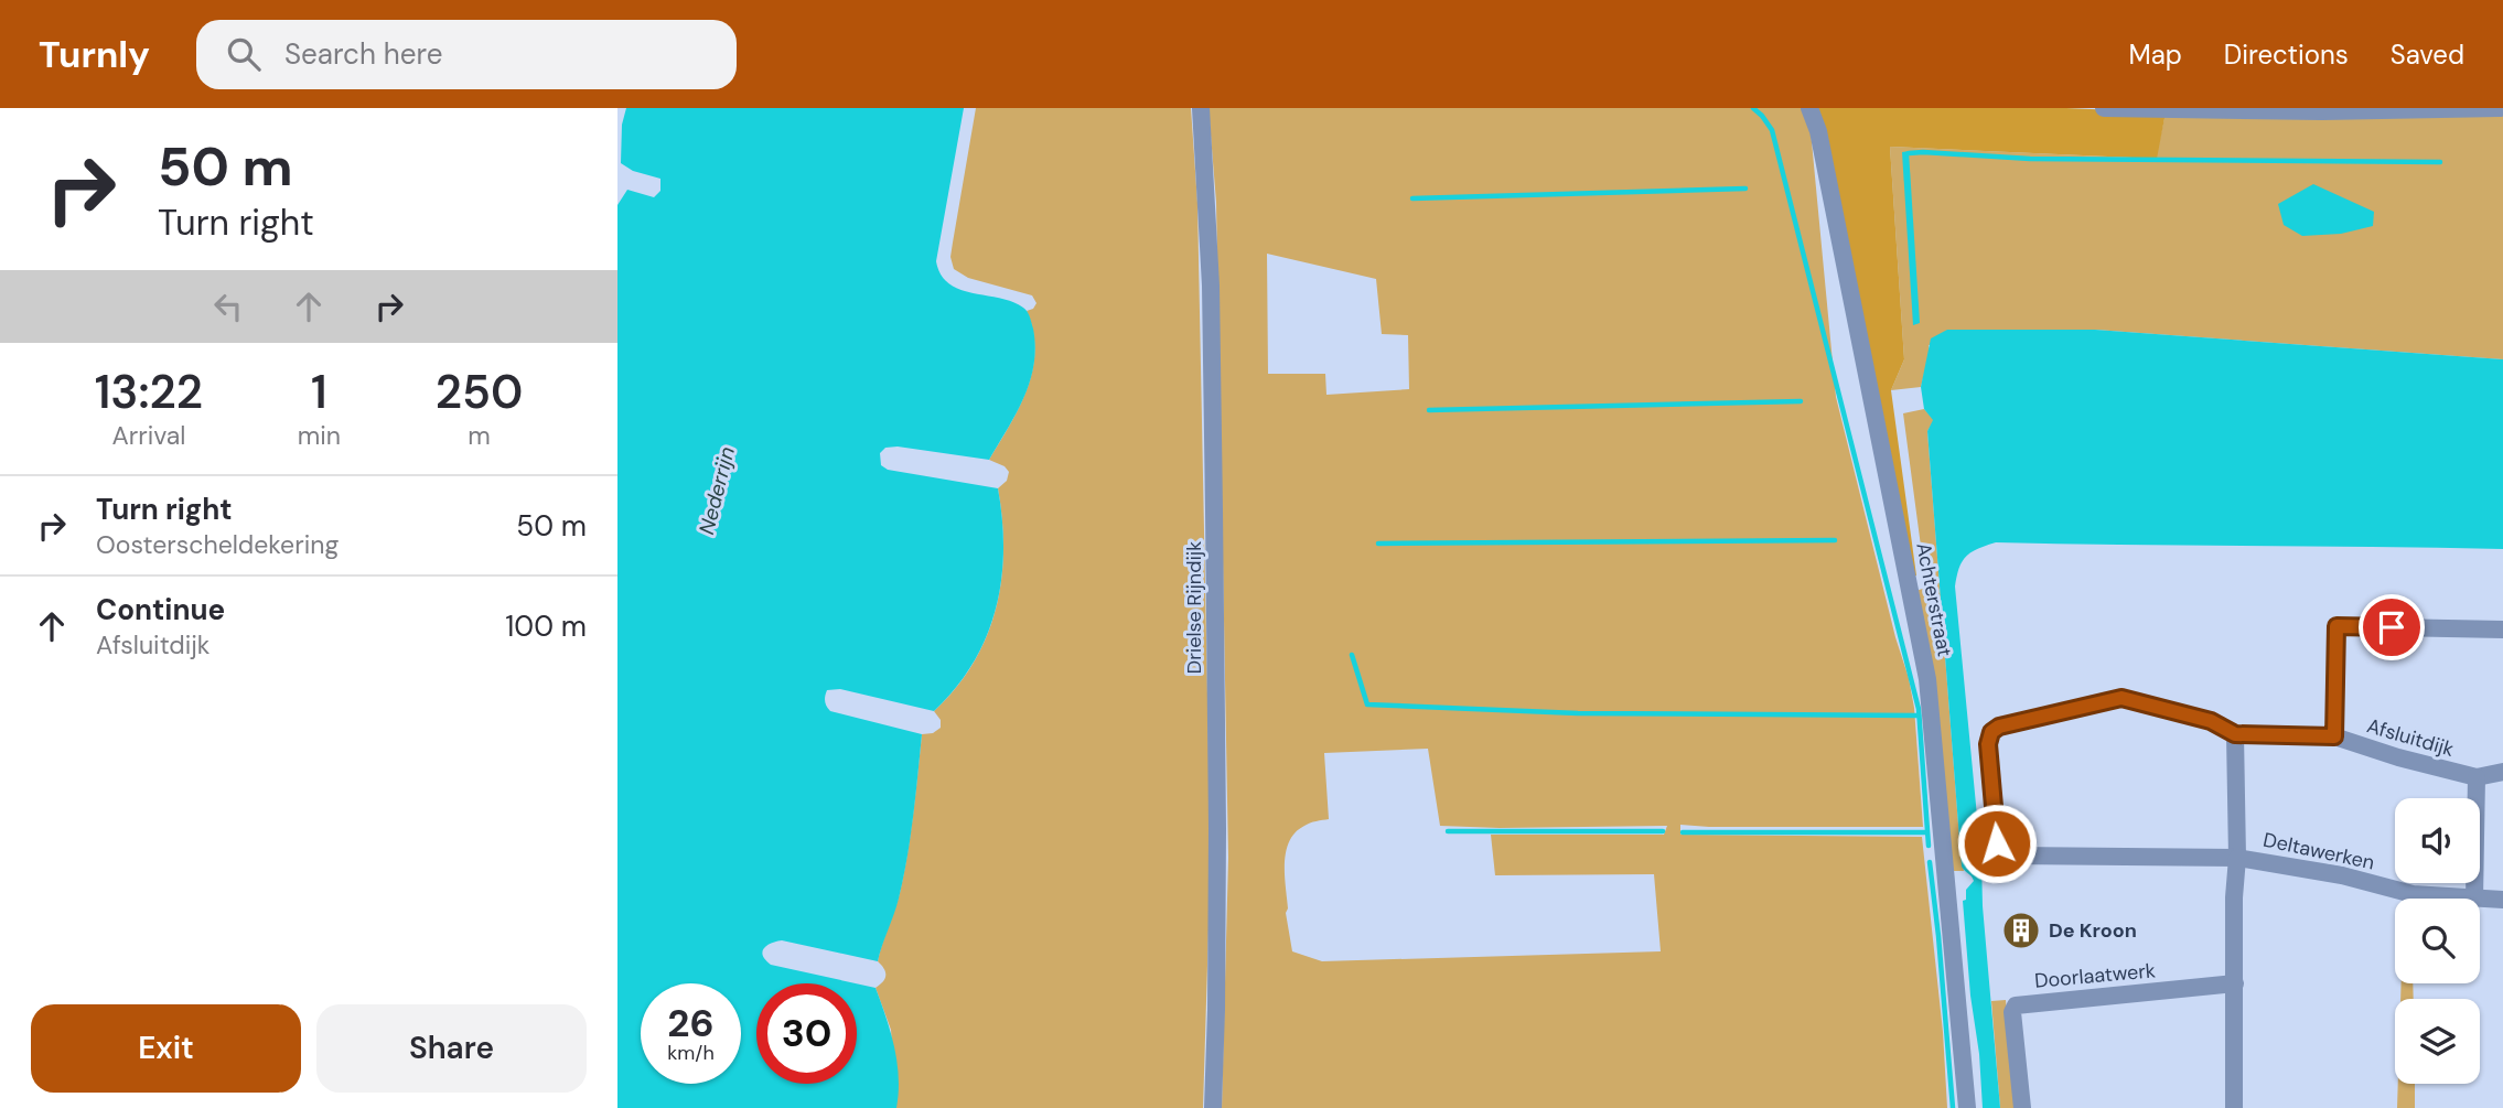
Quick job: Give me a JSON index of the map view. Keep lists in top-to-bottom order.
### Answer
{
  "streets": {
    "street": [
      "Achterstraat",
      "Drielse Rijndijk",
      "Afsluitdijk",
      "Deltawerken",
      "Doorlaatwerk"
    ]
  },
  "crossings": [
    ["Deltawerken", "Doorlaatwerk"]
  ],
  "water": ["Nederrijn"],
  "places": {
    "building": ["De Kroon"]
  },
  "page": {
    "header": "Turnly",
    "search": "Search here",
    "nav": ["Map", "Directions", "Saved"],
    "turn": ["50 m", "Turn right"],
    "eta": [
      "13:22",
      "Arrival",
      "1",
      "min",
      "250",
      "m"
    ],
    "list": [
      {
        "name": "Turn right",
        "note": "Oosterscheldekering",
        "value": "50 m"
      },
      {
        "name": "Continue",
        "note": "Afsluitdijk",
        "value": "100 m"
      }
    ],
    "speed": "26 km/h",
    "limit": "30",
    "buttons": ["Exit", "Share"]
  }
}
